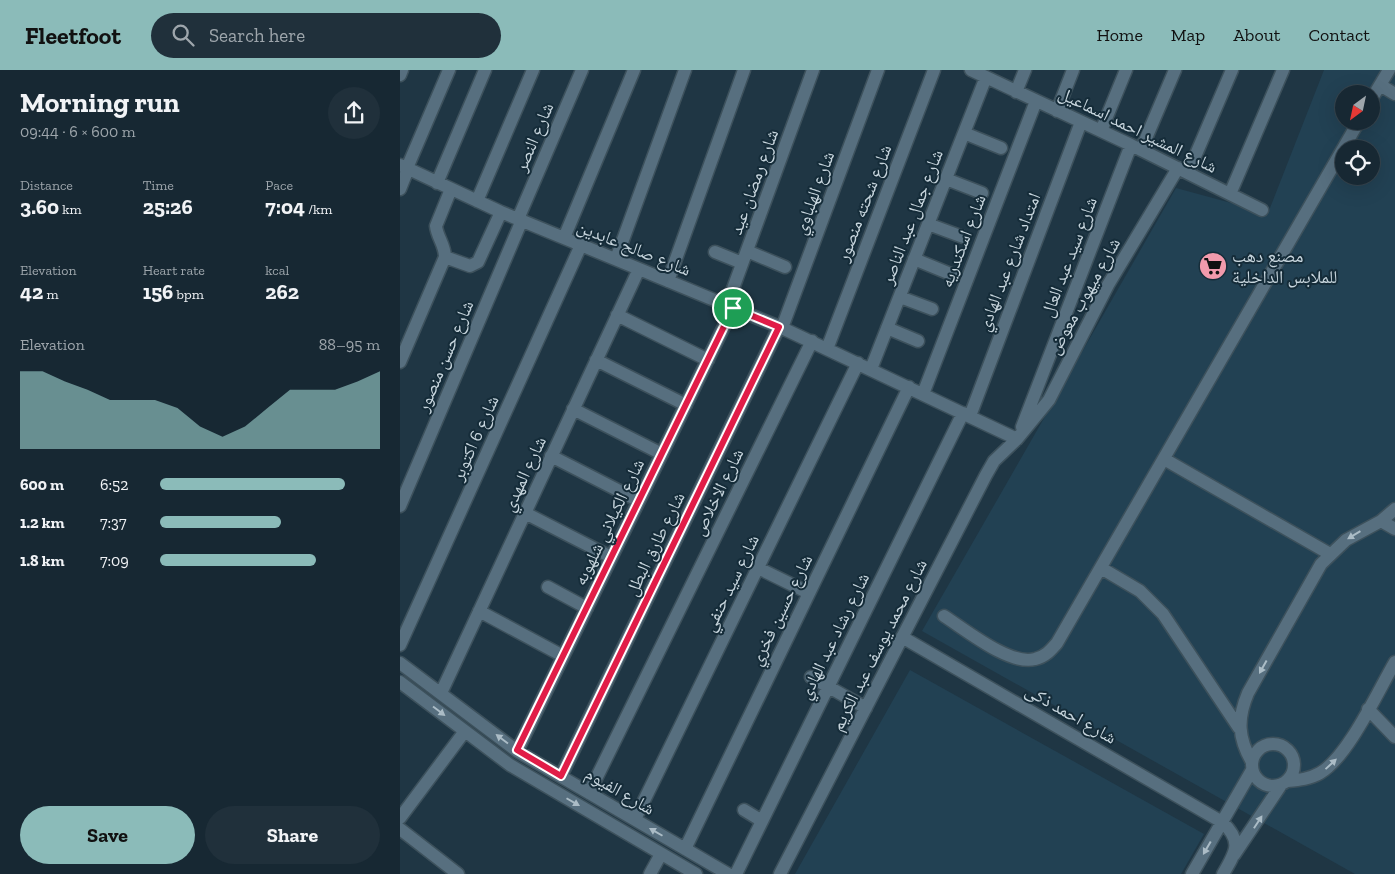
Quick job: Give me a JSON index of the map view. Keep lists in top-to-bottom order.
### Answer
{
  "streets": {
    "street": [
      "شارع المشير احمد اسماعيل",
      "شارع النصر",
      "شارع رمضان عيد",
      "شارع الهلباوي",
      "شارع شحته منصور",
      "شارع جمال عبد الناصر",
      "شارع اسكندريه",
      "شارع صالح عابدين",
      "شارع سيد عبد العال",
      "امتداد شارع عبد الهادي",
      "شارع ميهوب معوض",
      "شارع حسن منصور",
      "شارع 6 اكتوبر",
      "شارع المهدي",
      "شارع الاخلاص",
      "شارع الكيلاني شلهوبه",
      "شارع طارق البطل",
      "شارع سيد حنفي",
      "شارع حسين فخري",
      "شارع رشاد عبد الهادي",
      "شارع محمد يوسف عبد الكريم",
      "شارع احمد ذكى",
      "شارع الفيوم"
    ]
  },
  "crossings": [
    ["شارع المشير احمد اسماعيل", "شارع جمال عبد الناصر"],
    ["شارع المشير احمد اسماعيل", "شارع اسكندريه"],
    ["شارع المشير احمد اسماعيل", "شارع سيد عبد العال"],
    ["شارع المشير احمد اسماعيل", "امتداد شارع عبد الهادي"],
    ["شارع المشير احمد اسماعيل", "شارع ميهوب معوض"],
    ["شارع النصر", "شارع صالح عابدين"],
    ["شارع النصر", "شارع حسن منصور"],
    ["شارع رمضان عيد", "شارع صالح عابدين"],
    ["شارع رمضان عيد", "شارع الكيلاني شلهوبه"],
    ["شارع الهلباوي", "شارع صالح عابدين"],
    ["شارع الهلباوي", "شارع طارق البطل"],
    ["شارع شحته منصور", "شارع صالح عابدين"],
    ["شارع جمال عبد الناصر", "شارع صالح عابدين"],
    ["شارع اسكندريه", "شارع صالح عابدين"],
    ["شارع صالح عابدين", "شارع سيد عبد العال"],
    ["شارع صالح عابدين", "امتداد شارع عبد الهادي"],
    ["شارع صالح عابدين", "شارع ميهوب معوض"],
    ["شارع صالح عابدين", "شارع حسن منصور"],
    ["شارع صالح عابدين", "شارع 6 اكتوبر"],
    ["شارع صالح عابدين", "شارع المهدي"],
    ["شارع صالح عابدين", "شارع الاخلاص"],
    ["شارع صالح عابدين", "شارع الكيلاني شلهوبه"],
    ["شارع صالح عابدين", "شارع طارق البطل"],
    ["شارع صالح عابدين", "شارع سيد حنفي"],
    ["شارع صالح عابدين", "شارع حسين فخري"],
    ["شارع صالح عابدين", "شارع رشاد عبد الهادي"],
    ["شارع صالح عابدين", "شارع محمد يوسف عبد الكريم"],
    ["شارع سيد عبد العال", "شارع ميهوب معوض"],
    ["شارع سيد عبد العال", "شارع محمد يوسف عبد الكريم"],
    ["امتداد شارع عبد الهادي", "شارع رشاد عبد الهادي"],
    ["شارع ميهوب معوض", "شارع محمد يوسف عبد الكريم"],
    ["شارع المهدي", "شارع الفيوم"],
    ["شارع الاخلاص", "شارع الفيوم"],
    ["شارع الكيلاني شلهوبه", "شارع الفيوم"],
    ["شارع طارق البطل", "شارع الفيوم"],
    ["شارع سيد حنفي", "شارع الفيوم"],
    ["شارع حسين فخري", "شارع الفيوم"],
    ["شارع محمد يوسف عبد الكريم", "شارع احمد ذكى"]
  ],
  "places": {
    "supermarket": ["مصنع دهب للملابس الداخلية"]
  },
  "north": "bottom left",
  "page": {
    "header": "Fleetfoot",
    "search": "Search here",
    "nav": [
      "Home",
      "Map",
      "About",
      "Contact"
    ],
    "heading": ["Morning run", "09:44 · 6 × 600 m"],
    "stats": [
      ["Distance", "3.60 km"],
      ["Time", "25:26"],
      ["Pace", "7:04 /km"],
      ["Elevation", "42 m"],
      ["Heart rate", "156 bpm"],
      ["kcal", "262"]
    ],
    "chart": ["Elevation", "88–95 m"],
    "list": [
      {
        "name": "600 m",
        "note": "6:52"
      },
      {
        "name": "1.2 km",
        "note": "7:37"
      },
      {
        "name": "1.8 km",
        "note": "7:09"
      }
    ],
    "buttons": ["Save", "Share"]
  }
}
